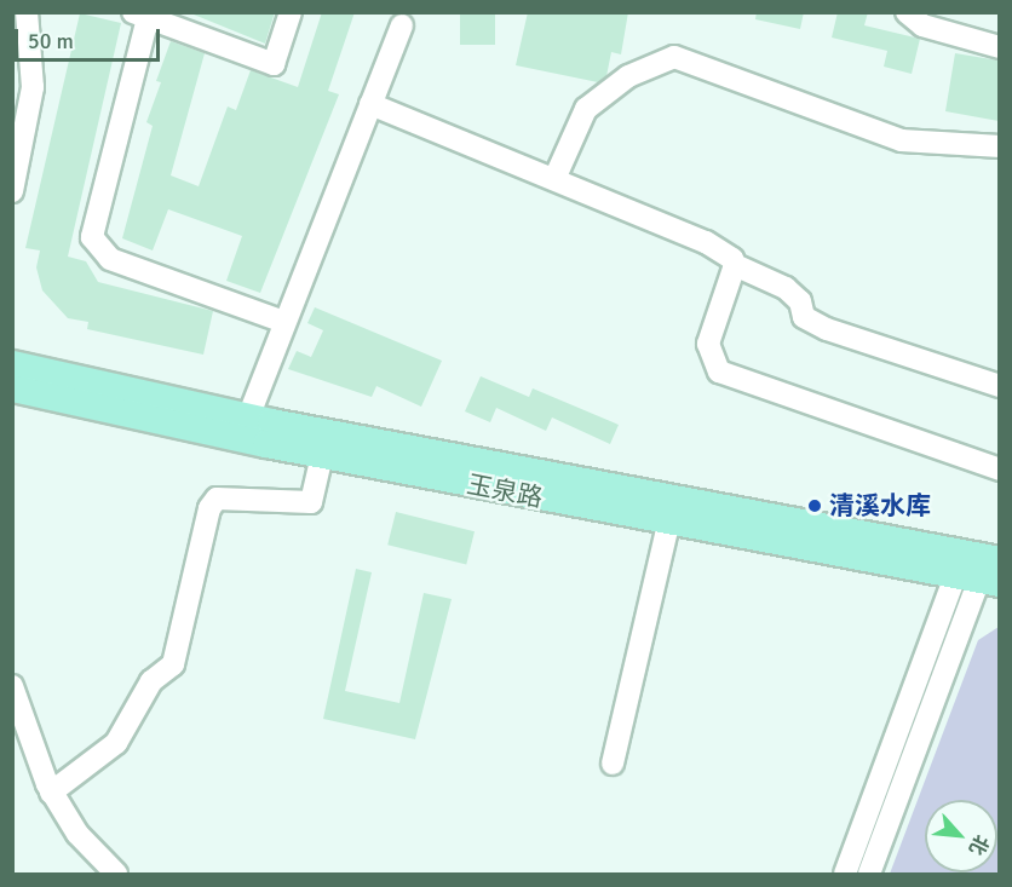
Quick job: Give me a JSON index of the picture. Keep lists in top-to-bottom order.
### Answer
{
  "streets": {
    "main road": ["玉泉路"]
  },
  "places": ["清溪水库"],
  "scale_bar": "50 m",
  "north": "bottom right"
}
